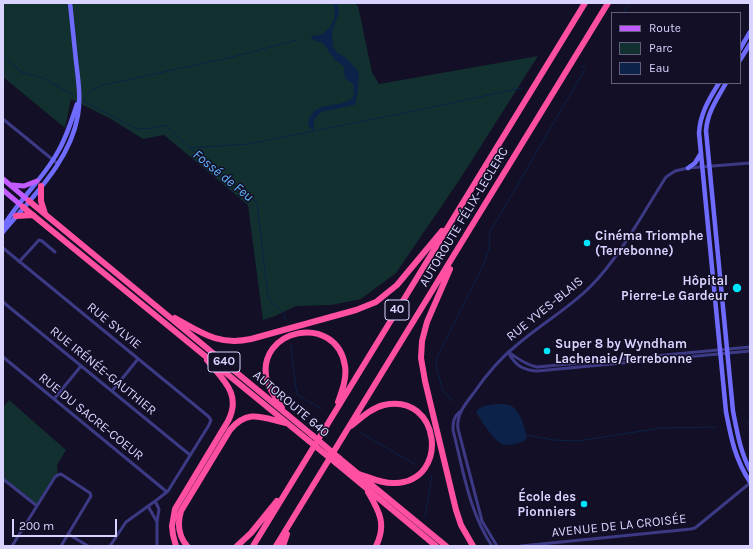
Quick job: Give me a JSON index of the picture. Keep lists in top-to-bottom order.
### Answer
{
  "streets": {
    "highway": [
      "AUTOROUTE FÉLIX-LECLERC",
      "40",
      "640",
      "AUTOROUTE 640"
    ],
    "street": [
      "RUE YVES-BLAIS",
      "RUE SYLVIE",
      "RUE IRÉNÉE-GAUTHIER",
      "RUE DU SACRE-COEUR",
      "AVENUE DE LA CROISÉE"
    ]
  },
  "crossings": [
    ["RUE SYLVIE", "RUE IRÉNÉE-GAUTHIER"]
  ],
  "water": ["Fossé de Feu"],
  "places": [
    "Cinéma Triomphe (Terrebonne)",
    "Hôpital Pierre-Le Gardeur",
    "Super 8 by Wyndham Lachenaie/Terrebonne",
    "École des Pionniers"
  ],
  "legend": ["Route", "Parc", "Eau"],
  "scale_bar": "200 m"
}
